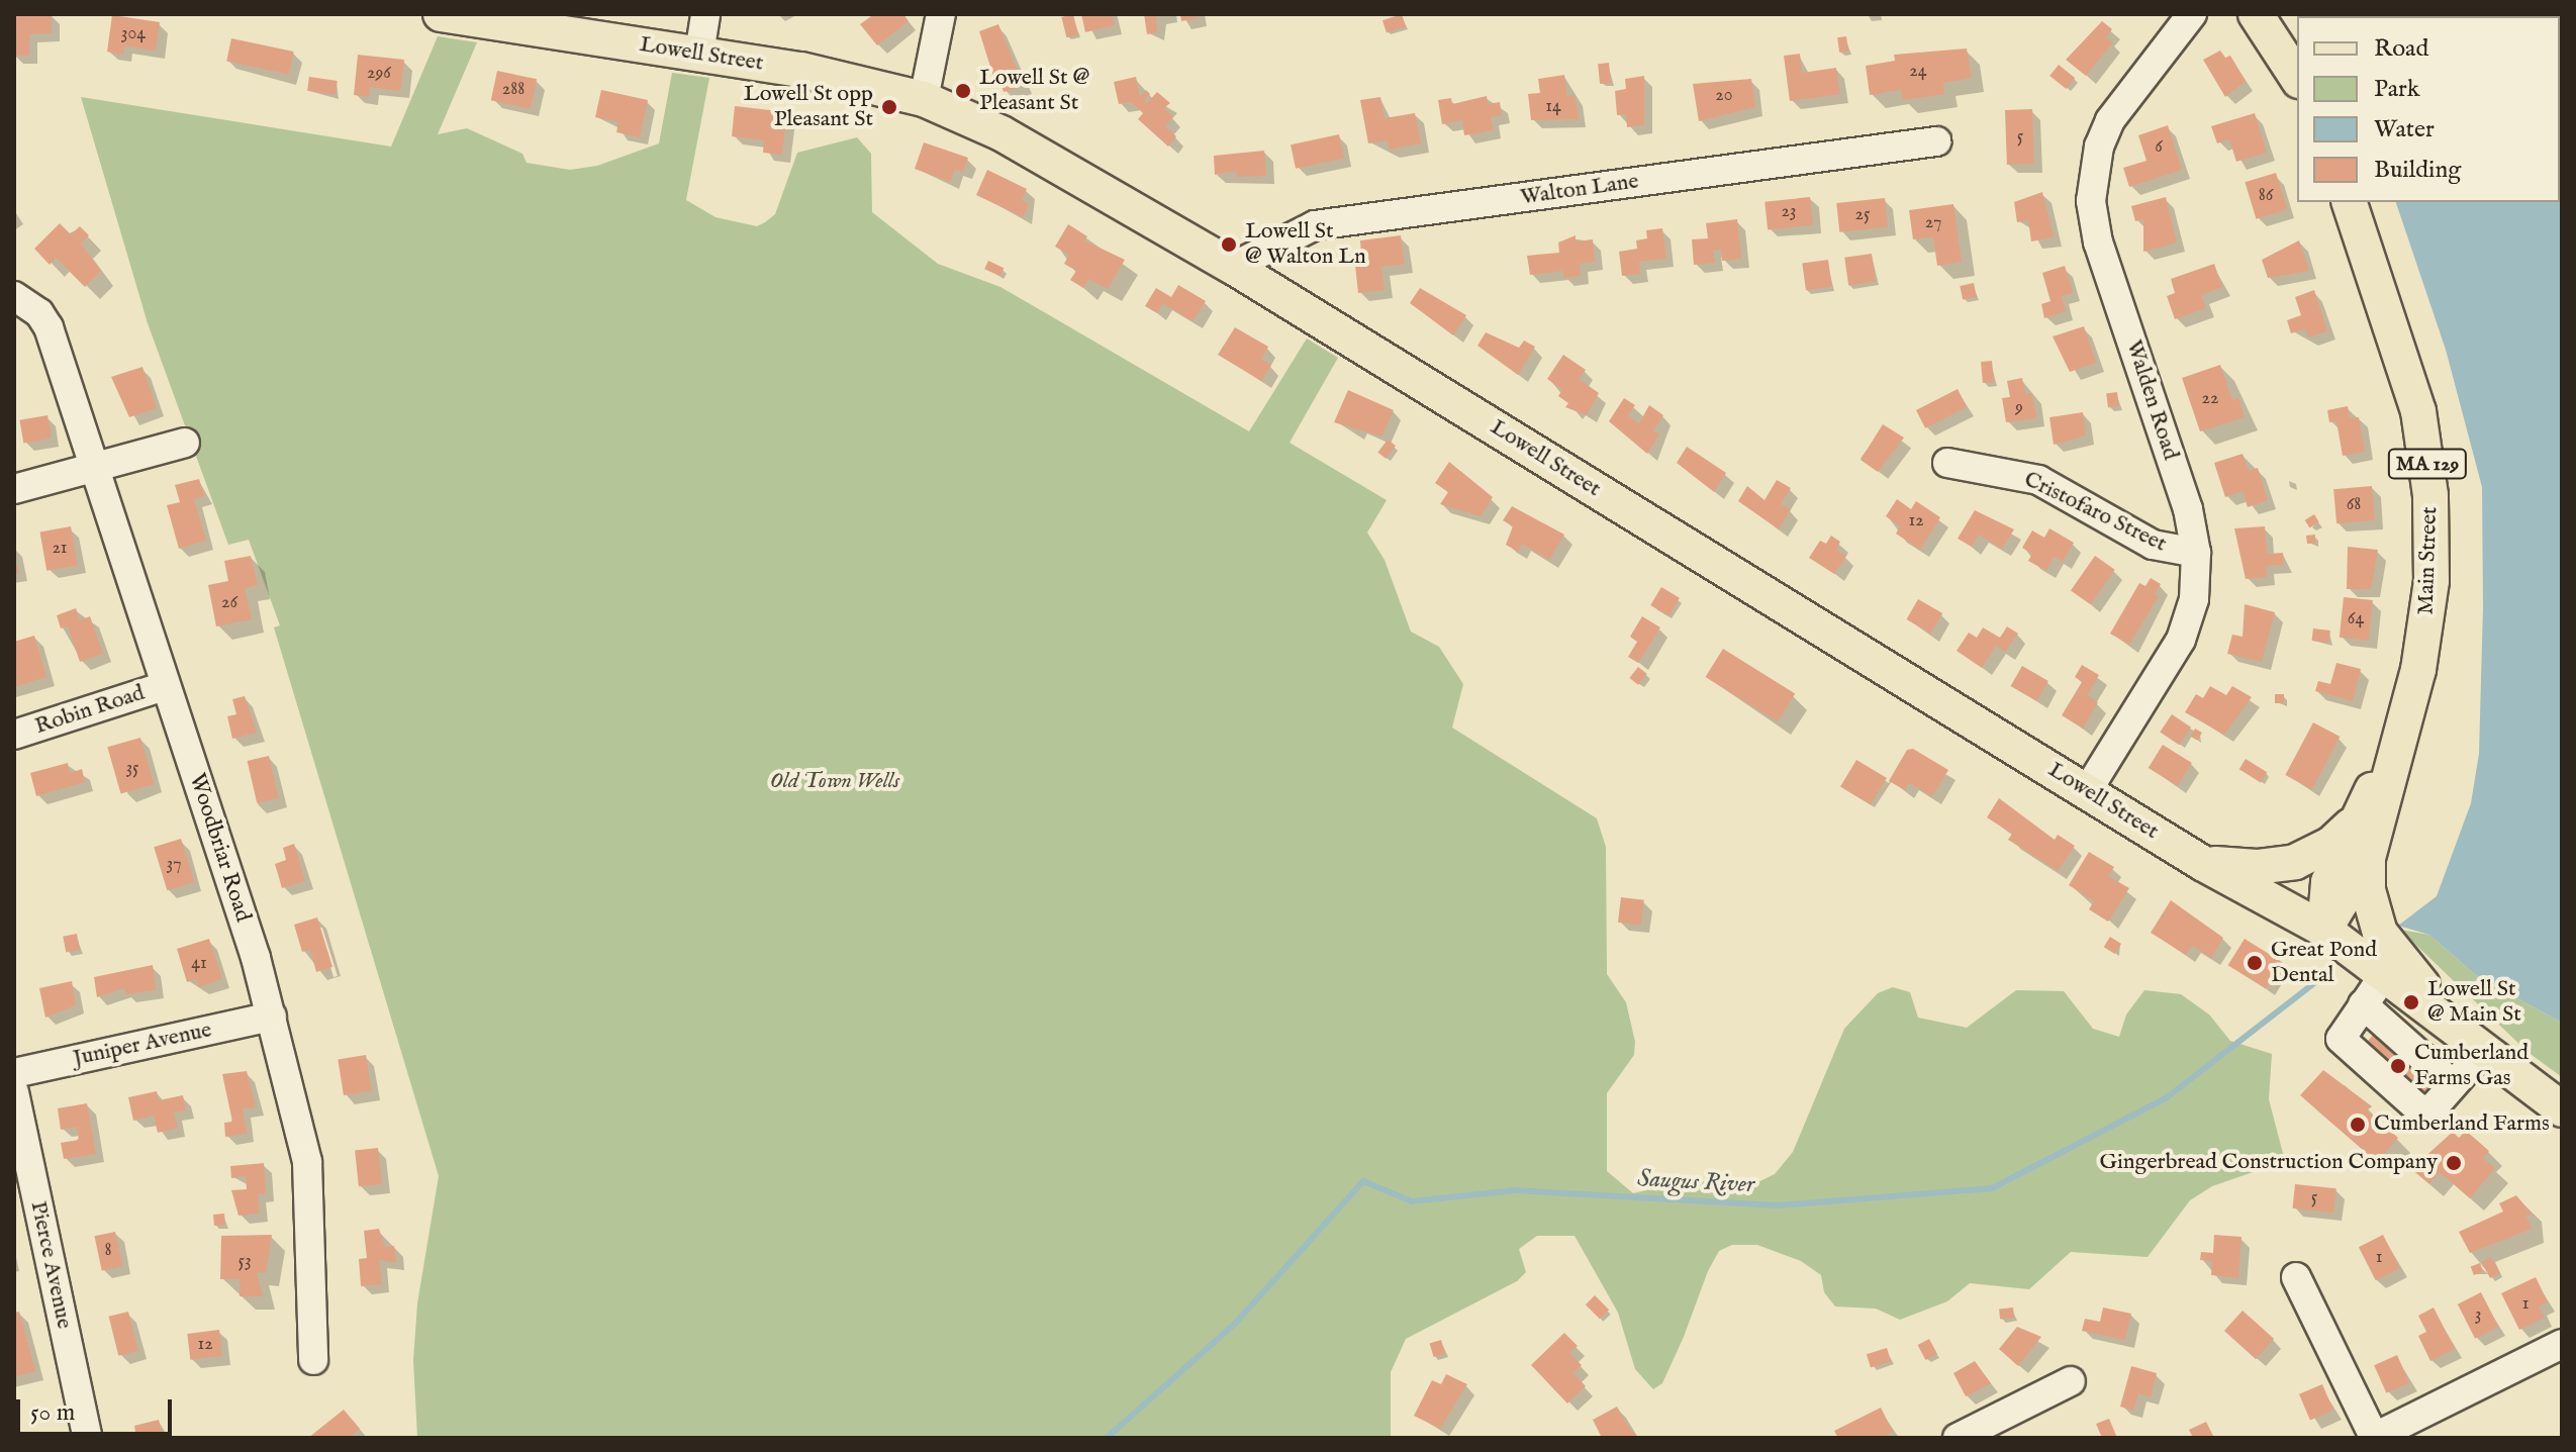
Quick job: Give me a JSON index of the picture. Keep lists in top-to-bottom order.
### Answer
{
  "streets": {
    "main road": ["Lowell Street", "MA 129", "Main Street"],
    "street": [
      "Walton Lane",
      "Walden Road",
      "Cristofaro Street",
      "Robin Road",
      "Woodbriar Road",
      "Juniper Avenue",
      "Pierce Avenue"
    ]
  },
  "crossings": [
    ["Lowell Street", "Walton Lane"],
    ["Lowell Street", "Walden Road"],
    ["Lowell Street", "MA 129"],
    ["Lowell Street", "Main Street"],
    ["Walden Road", "Cristofaro Street"],
    ["MA 129", "Main Street"],
    ["Robin Road", "Woodbriar Road"],
    ["Woodbriar Road", "Juniper Avenue"]
  ],
  "water": ["Saugus River"],
  "parks": ["Old Town Wells"],
  "places": [
    "Lowell St @ Pleasant St",
    "Lowell St opp Pleasant St",
    "Lowell St @ Walton Ln",
    "Great Pond Dental",
    "Lowell St @ Main St",
    "Cumberland Farms Gas",
    "Cumberland Farms",
    "Gingerbread Construction Company"
  ],
  "house_numbers": [
    "304",
    "24",
    "296",
    "288",
    "20",
    "14",
    "5",
    "6",
    "86",
    "23",
    "25",
    "27",
    "22",
    "9",
    "68",
    "12",
    "21",
    "26",
    "64",
    "35",
    "37",
    "41",
    "5",
    "8",
    "1",
    "53",
    "1",
    "3",
    "12"
  ],
  "legend": [
    "Road",
    "Park",
    "Water",
    "Building"
  ],
  "scale_bar": "50 m"
}
